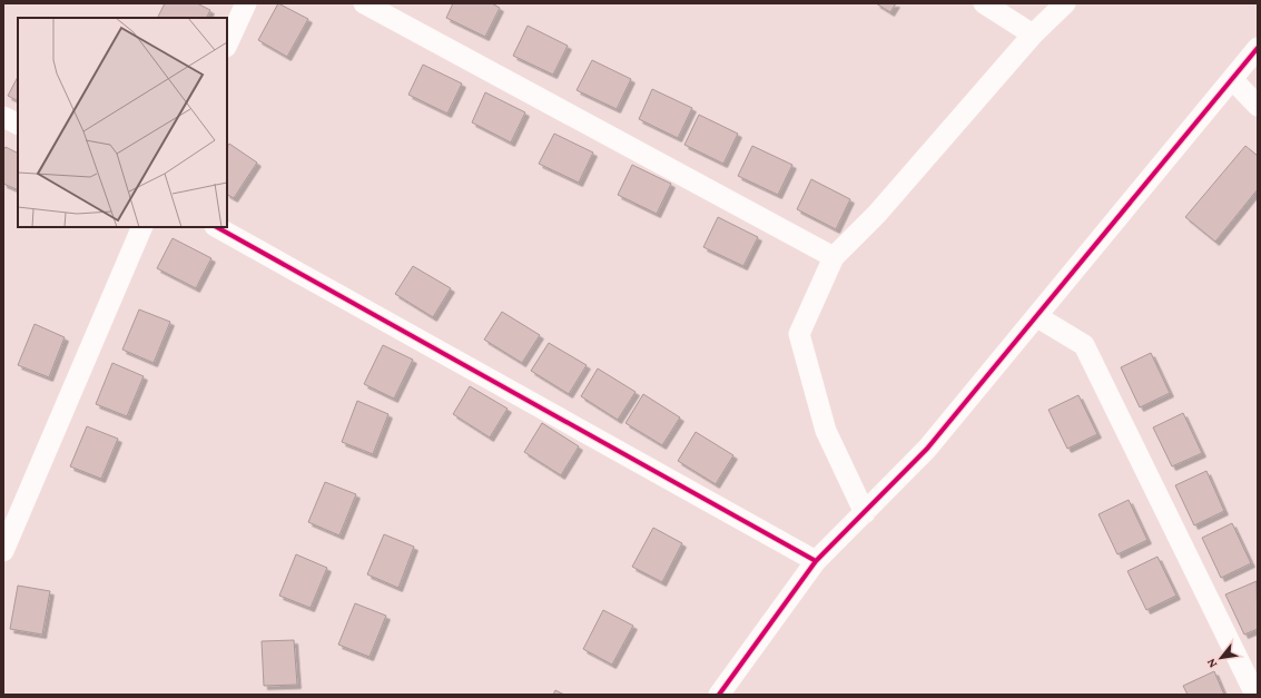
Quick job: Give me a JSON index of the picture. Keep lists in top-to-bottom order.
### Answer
{
  "north": "bottom left"
}
